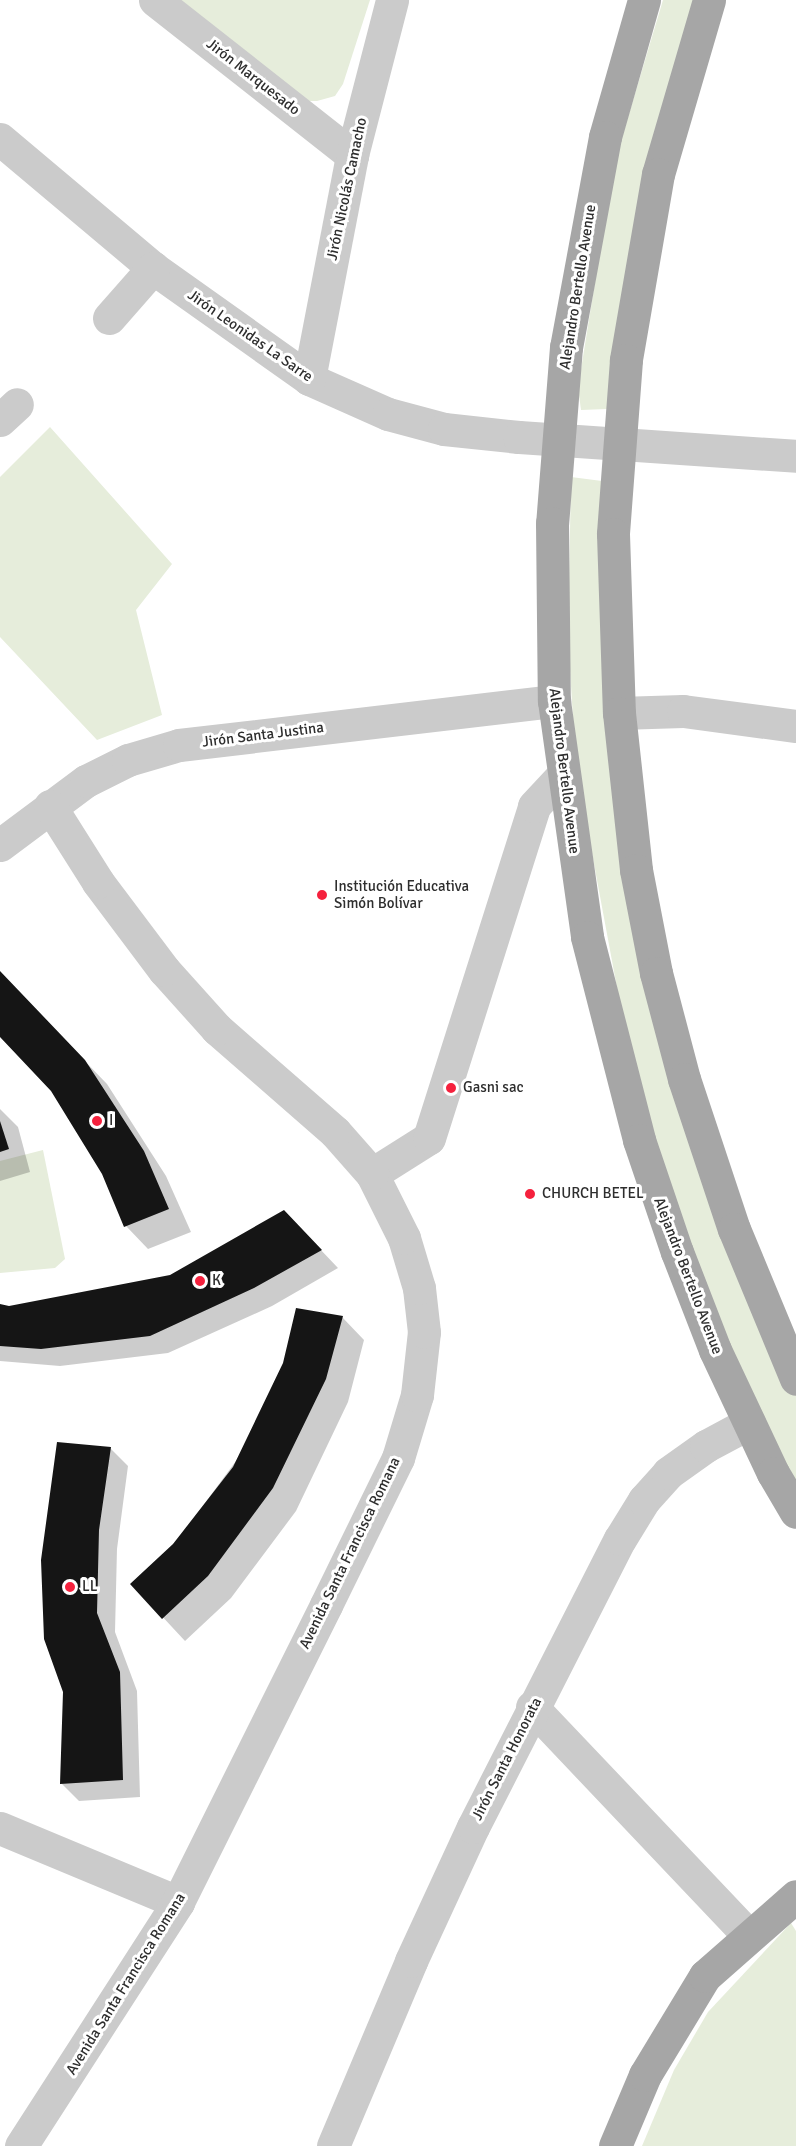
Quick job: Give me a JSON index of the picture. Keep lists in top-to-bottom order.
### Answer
{
  "streets": {
    "main road": ["Alejandro Bertello Avenue"],
    "street": [
      "Jirón Marquesado",
      "Jirón Nicolás Camacho",
      "Jirón Leonidas La Sarre",
      "Jirón Santa Justina",
      "Avenida Santa Francisca Romana",
      "Jirón Santa Honorata"
    ]
  },
  "crossings": [
    ["Jirón Marquesado", "Jirón Nicolás Camacho"],
    ["Jirón Nicolás Camacho", "Jirón Leonidas La Sarre"],
    ["Alejandro Bertello Avenue", "Jirón Leonidas La Sarre"],
    ["Alejandro Bertello Avenue", "Jirón Santa Justina"],
    ["Alejandro Bertello Avenue", "Jirón Santa Honorata"],
    ["Jirón Santa Justina", "Avenida Santa Francisca Romana"]
  ],
  "places": [
    "Institución Educativa Simón Bolívar",
    "Gasni sac",
    "I",
    "CHURCH BETEL",
    "K",
    "LL"
  ]
}
